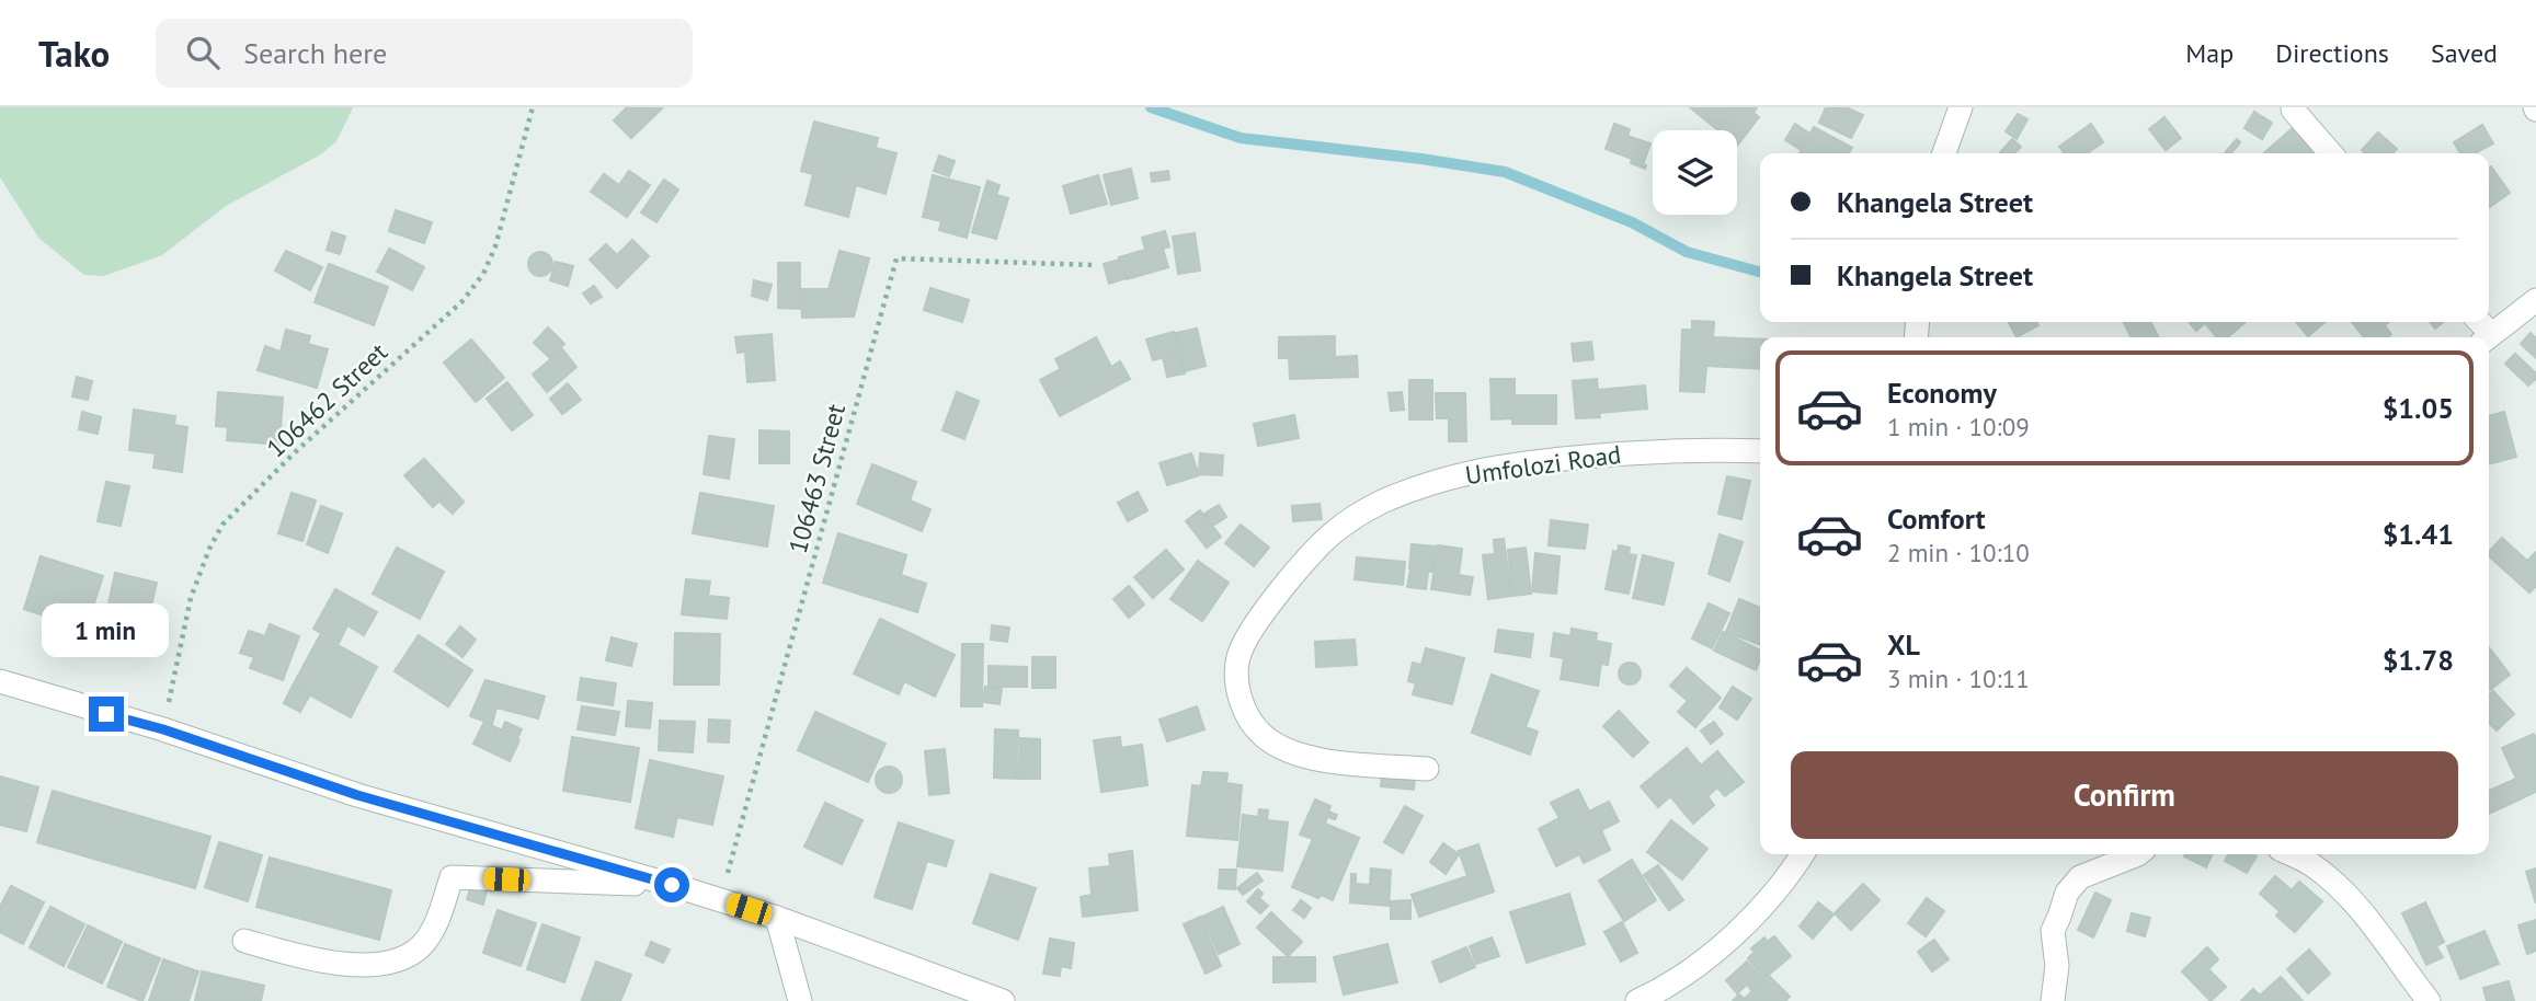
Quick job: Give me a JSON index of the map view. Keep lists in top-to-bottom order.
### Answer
{
  "streets": {
    "street": ["Umfolozi Road"],
    "path": ["106462 Street", "106463 Street"]
  },
  "page": {
    "header": "Tako",
    "search": "Search here",
    "nav": ["Map", "Directions", "Saved"],
    "banner": ["Khangela Street", "Khangela Street"],
    "list": [
      {
        "name": "Economy",
        "note": "1 min · 10:09",
        "value": "$1.05"
      },
      {
        "name": "Comfort",
        "note": "2 min · 10:10",
        "value": "$1.41"
      },
      {
        "name": "XL",
        "note": "3 min · 10:11",
        "value": "$1.78"
      }
    ],
    "bubble": "1 min",
    "buttons": "Confirm"
  }
}
